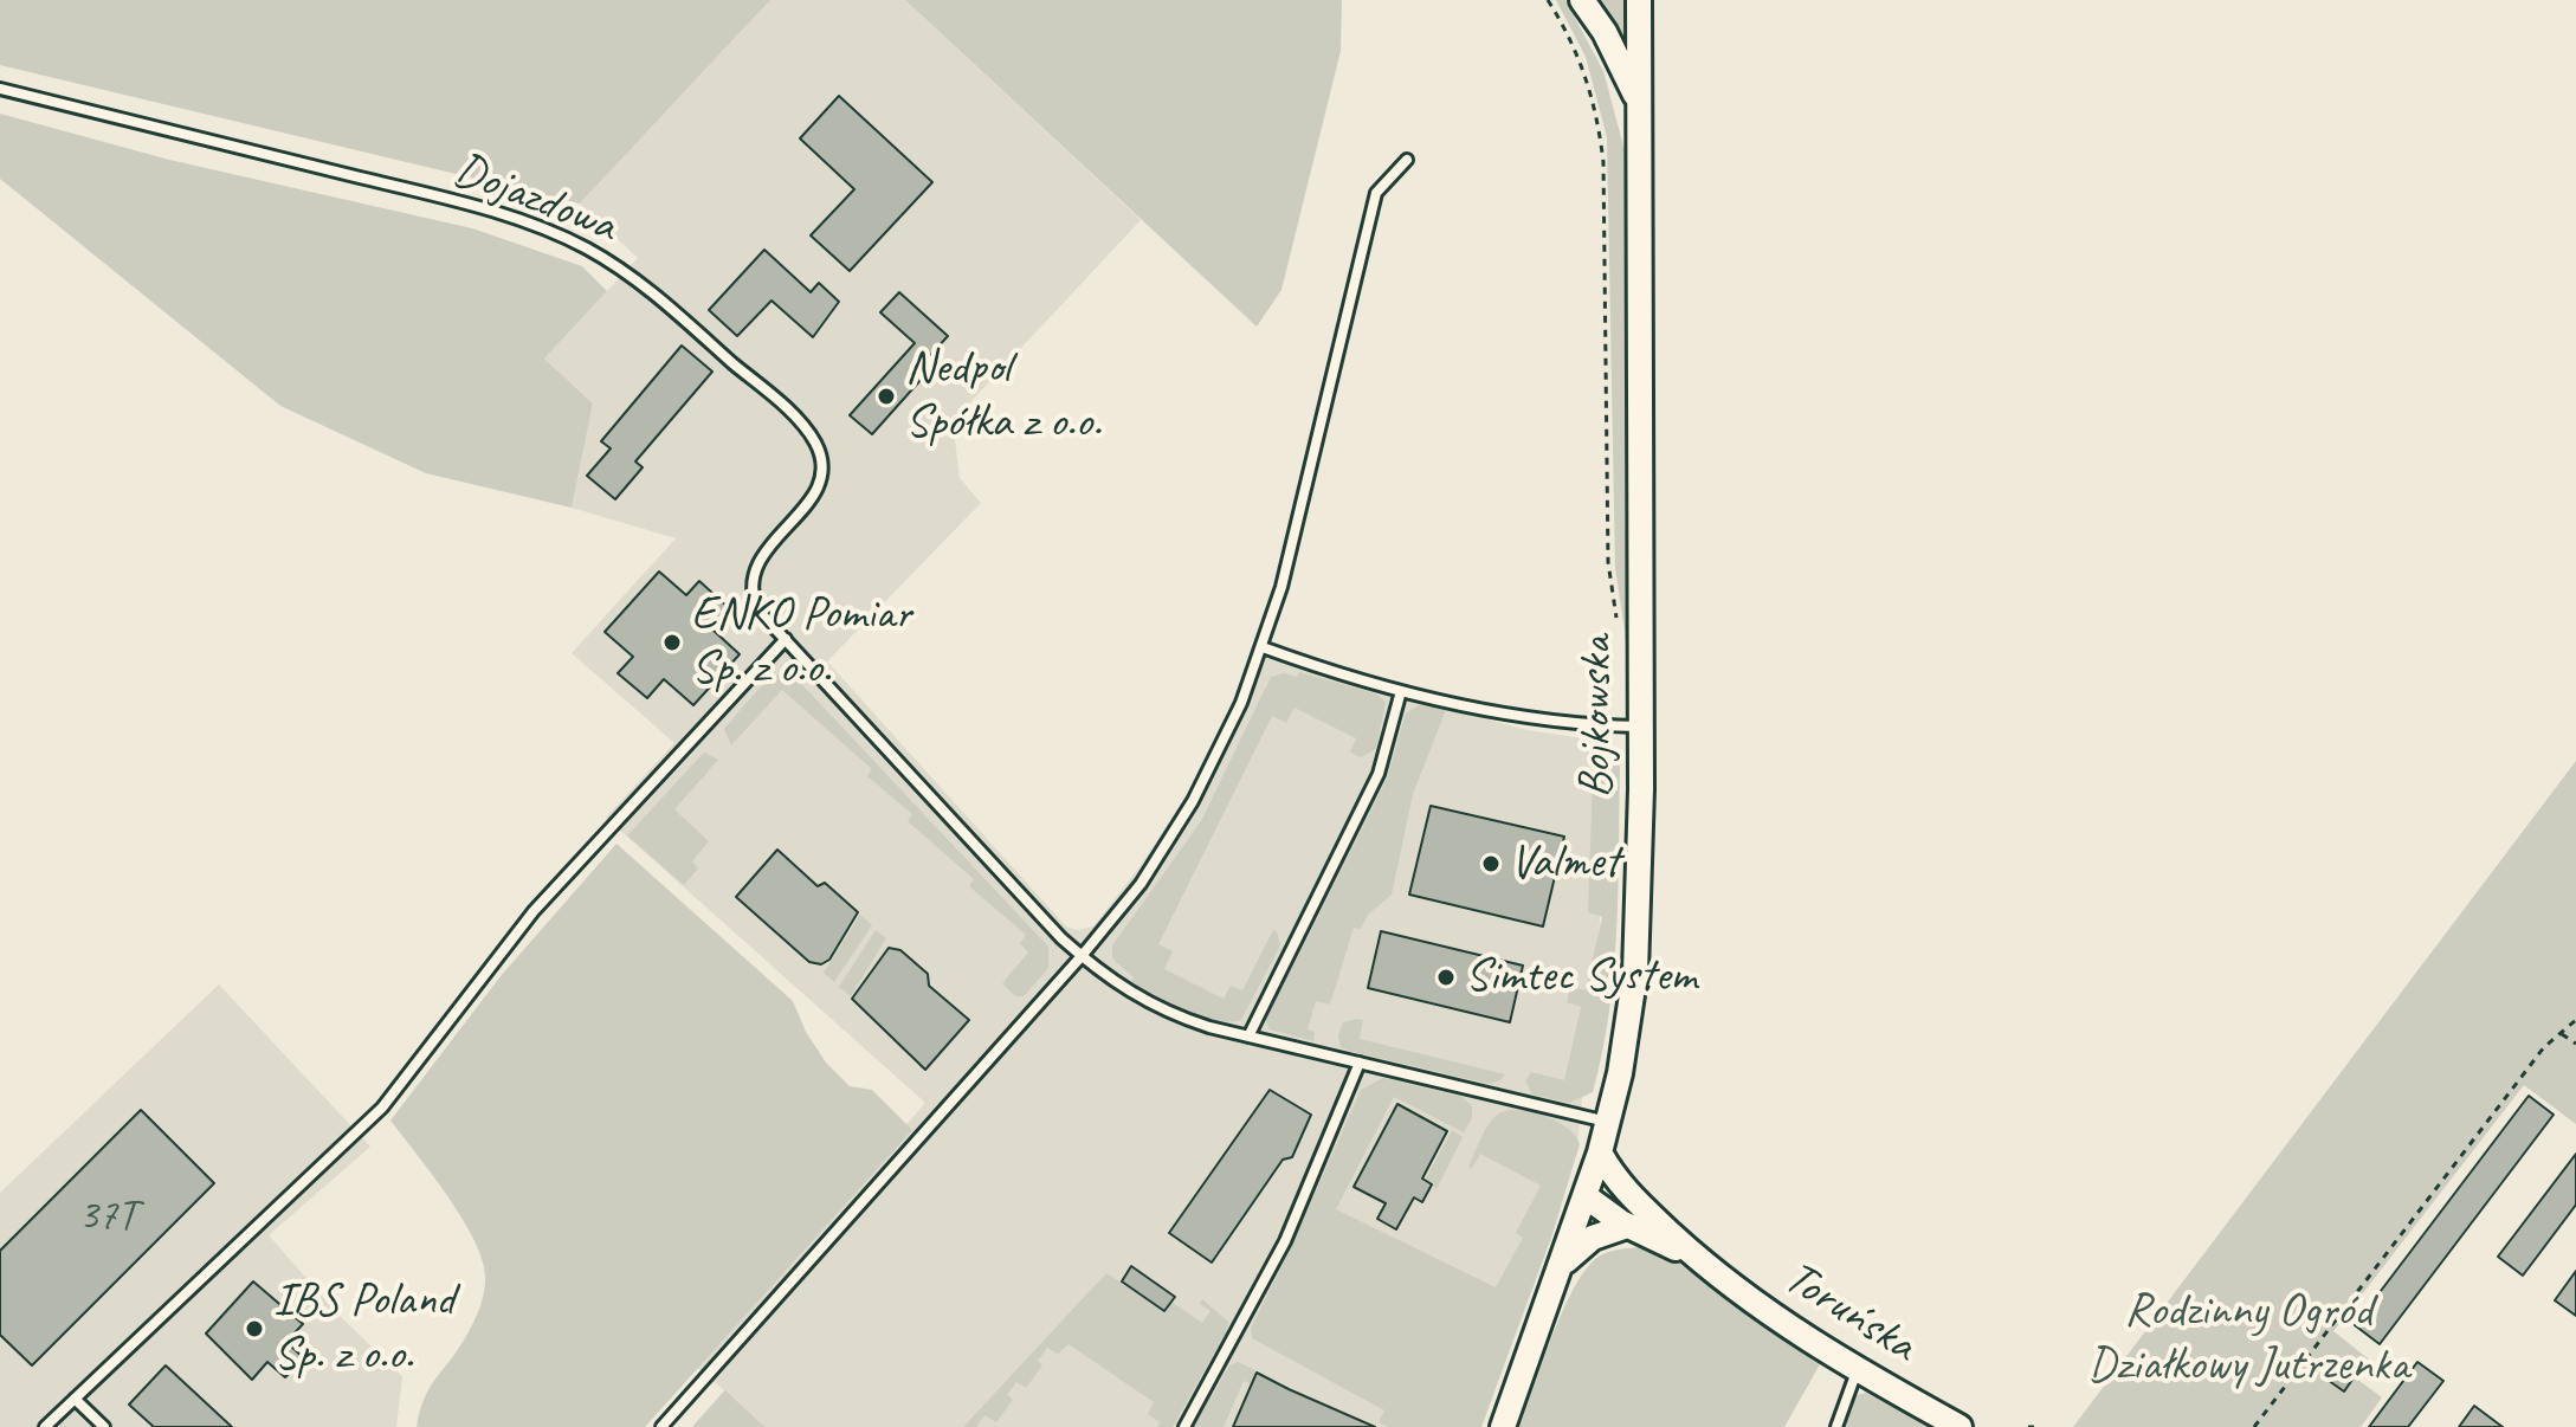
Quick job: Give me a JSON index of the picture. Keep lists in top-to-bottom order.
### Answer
{
  "streets": {
    "street": ["Bojkowska", "Toruńska"],
    "lane": ["Dojazdowa"]
  },
  "crossings": [
    ["Bojkowska", "Toruńska"]
  ],
  "parks": ["Rodzinny Ogród Działkowy Jutrzenka"],
  "places": [
    "Nedpol Spółka z o.o.",
    "ENKO Pomiar Sp. z o.o.",
    "Valmet",
    "Simtec System",
    "IBS Poland Sp. z o.o."
  ],
  "house_numbers": ["37T"]
}
